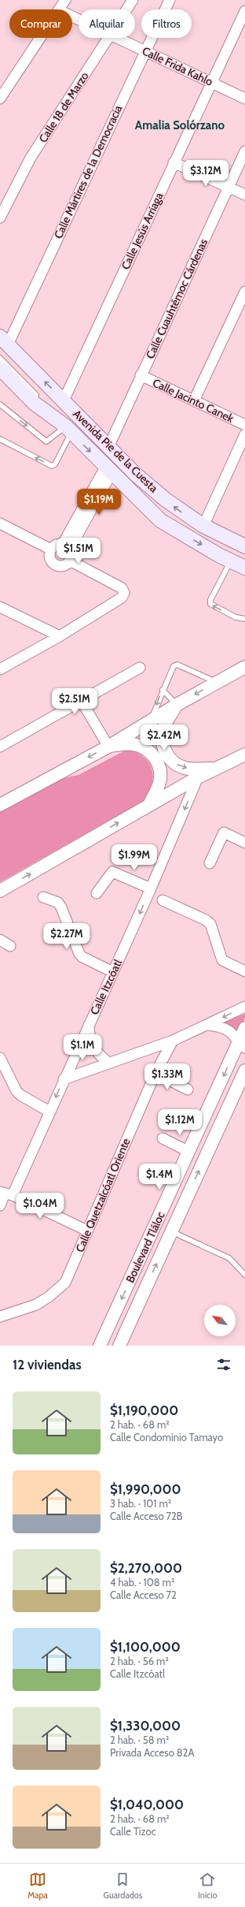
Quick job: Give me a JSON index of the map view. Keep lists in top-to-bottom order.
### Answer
{
  "streets": {
    "main road": ["Avenida Pie de la Cuesta"],
    "street": [
      "Calle Frida Kahlo",
      "Calle 18 de Marzo",
      "Calle Mártires de la Democracia",
      "Calle Jesús Arriaga",
      "Calle Cuauhtémoc Cárdenas",
      "Calle Jacinto Canek",
      "Calle Itzcóatl",
      "Calle Quetzalcóatl Oriente",
      "Boulevard Tláloc"
    ]
  },
  "crossings": [
    ["Calle Frida Kahlo", "Calle Mártires de la Democracia"],
    ["Calle Frida Kahlo", "Calle Jesús Arriaga"],
    ["Calle Mártires de la Democracia", "Avenida Pie de la Cuesta"],
    ["Calle Jesús Arriaga", "Avenida Pie de la Cuesta"],
    ["Calle Cuauhtémoc Cárdenas", "Calle Jacinto Canek"],
    ["Calle Cuauhtémoc Cárdenas", "Avenida Pie de la Cuesta"]
  ],
  "one_way": ["Calle Itzcóatl"],
  "districts": ["Amalia Solórzano"],
  "north": "top left",
  "page": {
    "chip": ["Comprar", "Alquilar", "Filtros"],
    "price": [
      "$3.12M",
      "$1.19M",
      "$1.51M",
      "$2.51M",
      "$2.42M",
      "$1.99M",
      "$2.27M",
      "$1.1M",
      "$1.33M",
      "$1.12M",
      "$1.4M",
      "$1.04M"
    ],
    "heading": "12 viviendas",
    "list": [
      {
        "name": "$1,190,000",
        "note": "2 hab. · 68 m² · Calle Condominio Tamayo"
      },
      {
        "name": "$1,990,000",
        "note": "3 hab. · 101 m² · Calle Acceso 72B"
      },
      {
        "name": "$2,270,000",
        "note": "4 hab. · 108 m² · Calle Acceso 72"
      },
      {
        "name": "$1,100,000",
        "note": "2 hab. · 56 m² · Calle Itzcóatl"
      },
      {
        "name": "$1,330,000",
        "note": "2 hab. · 58 m² · Privada Acceso 82A"
      },
      {
        "name": "$1,040,000",
        "note": "2 hab. · 68 m² · Calle Tízoc"
      }
    ],
    "tabs": ["Mapa", "Guardados", "Inicio"]
  }
}
